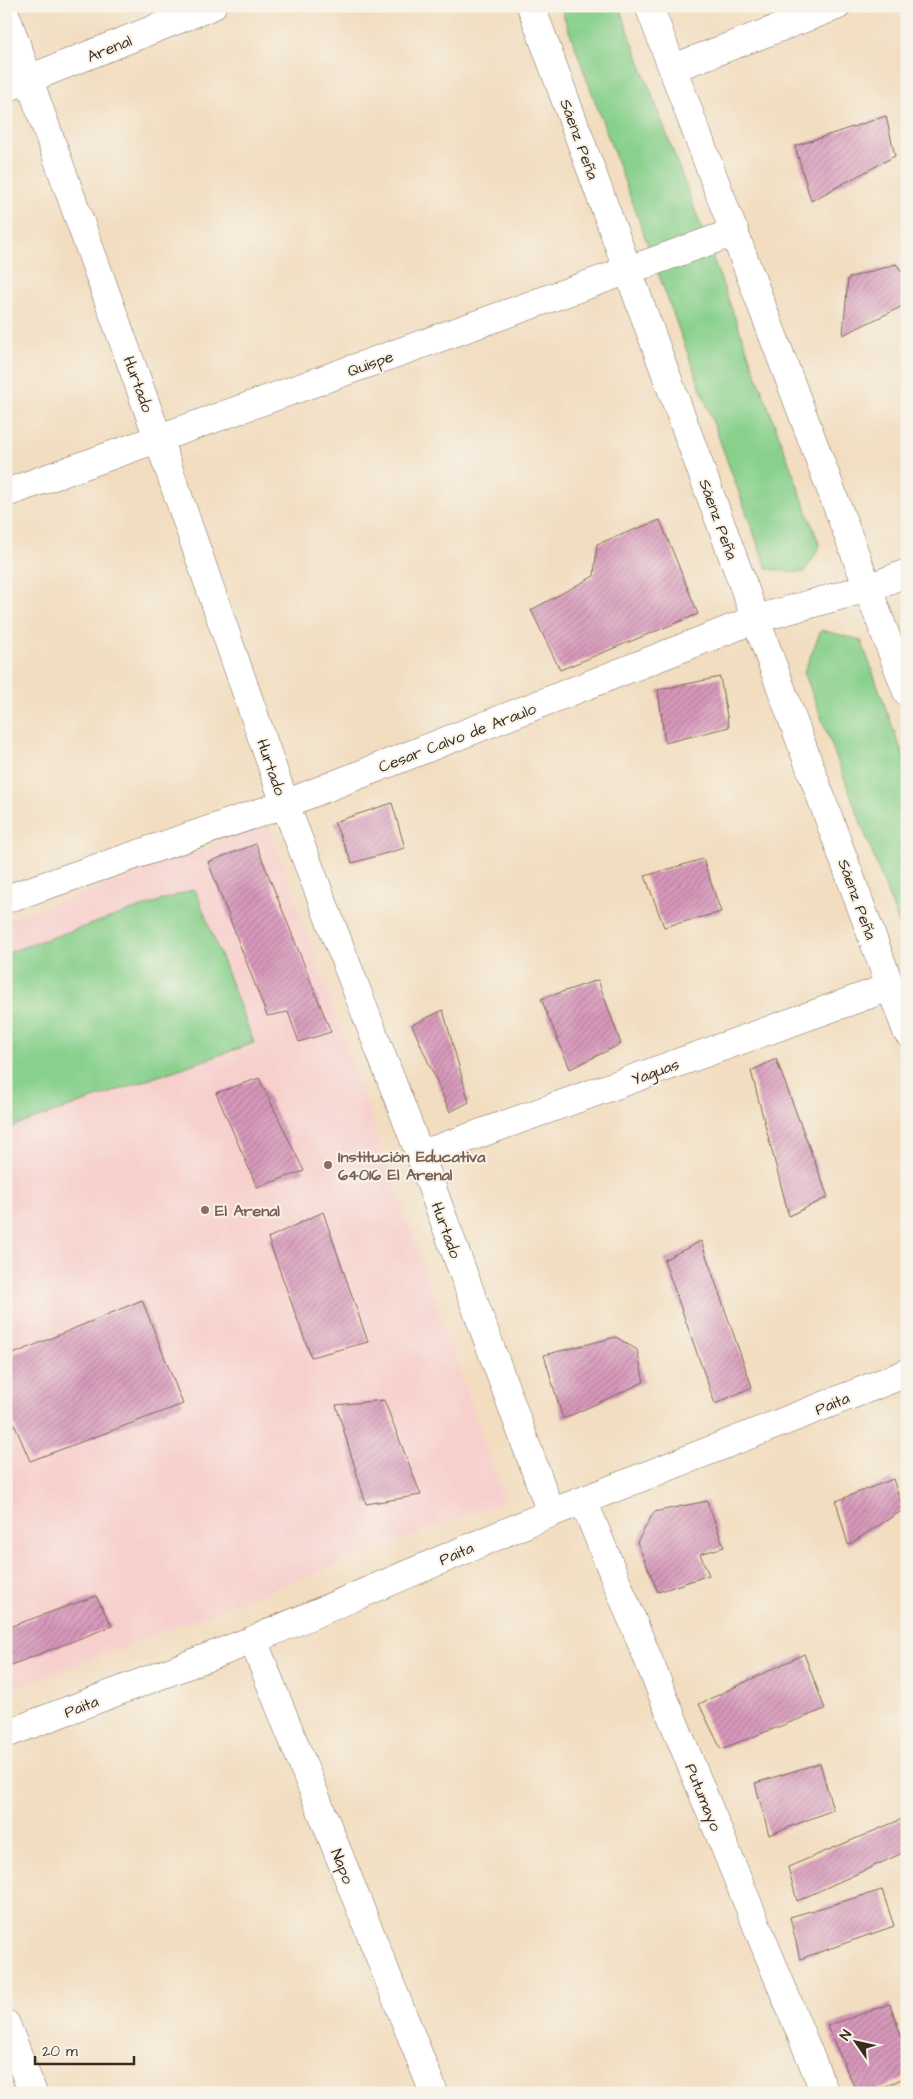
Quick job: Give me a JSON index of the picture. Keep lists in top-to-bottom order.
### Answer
{
  "streets": {
    "street": [
      "Arenal",
      "Sáenz Peña",
      "Quispe",
      "Hurtado",
      "Cesar Calvo de Araulo",
      "Yaguas",
      "Paita",
      "Putumayo",
      "Napo"
    ]
  },
  "crossings": [
    ["Arenal", "Hurtado"],
    ["Sáenz Peña", "Quispe"],
    ["Sáenz Peña", "Cesar Calvo de Araulo"],
    ["Sáenz Peña", "Yaguas"],
    ["Quispe", "Hurtado"],
    ["Hurtado", "Cesar Calvo de Araulo"],
    ["Hurtado", "Yaguas"],
    ["Hurtado", "Paita"],
    ["Paita", "Putumayo"],
    ["Paita", "Napo"]
  ],
  "places": ["Institución Educativa 64016 El Arenal", "El Arenal"],
  "scale_bar": "20 m",
  "north": "top left"
}
